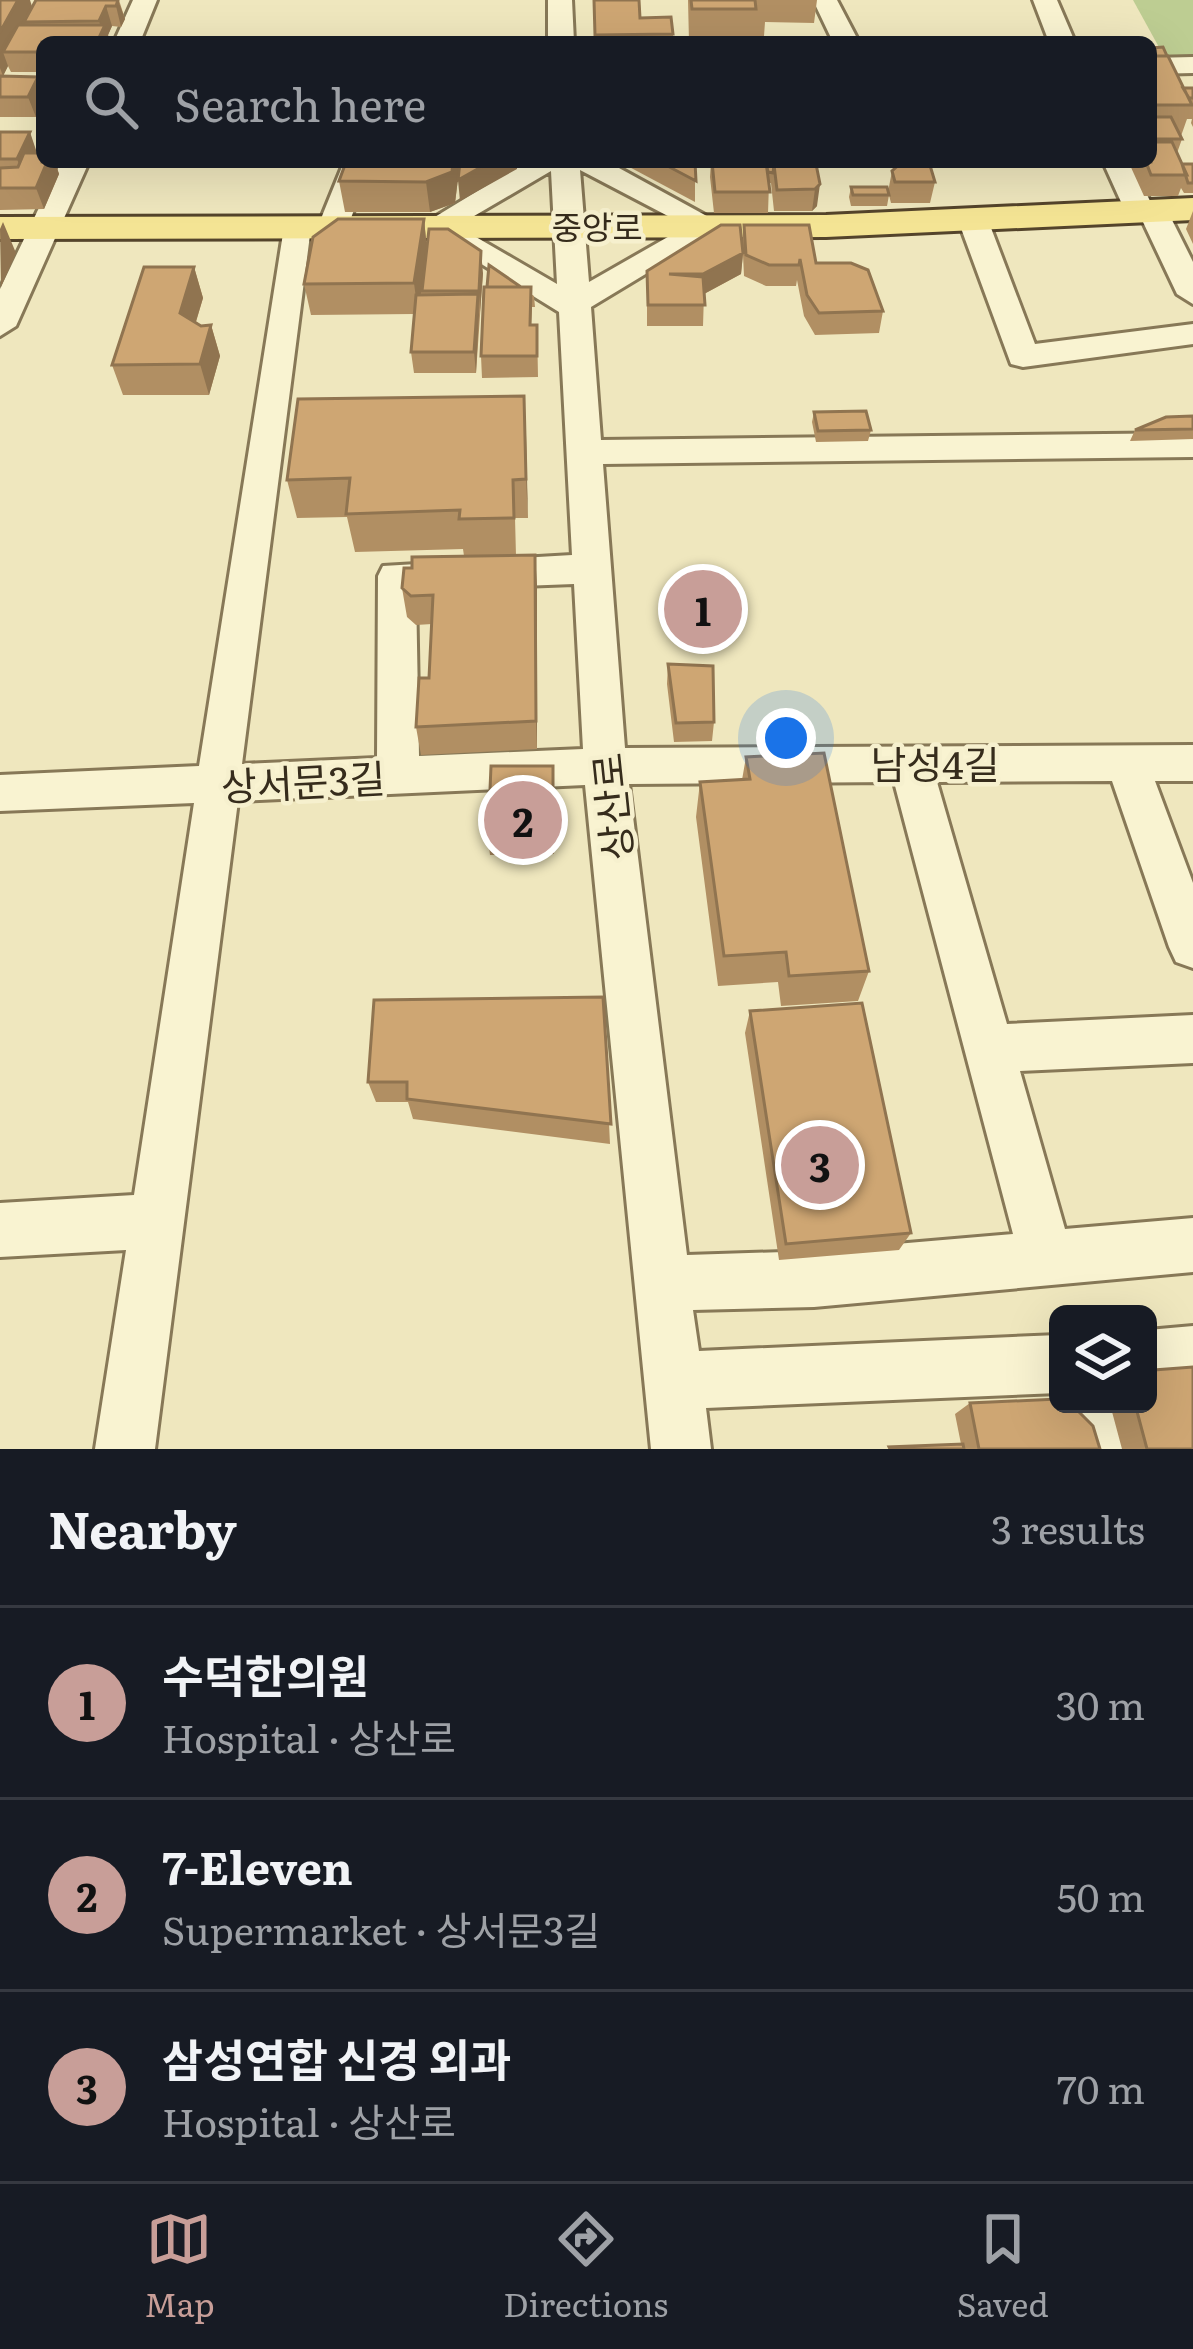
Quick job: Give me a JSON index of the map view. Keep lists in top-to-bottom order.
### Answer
{
  "streets": {
    "main road": ["중앙로"],
    "street": ["남성4길", "상서문3길", "상산로"]
  },
  "crossings": [
    ["중앙로", "상산로"],
    ["남성4길", "상서문3길"],
    ["남성4길", "상산로"],
    ["상서문3길", "상산로"]
  ],
  "page": {
    "search": "Search here",
    "pins": ["1", "2", "3"],
    "heading": ["Nearby", "3 results"],
    "list": [
      {
        "mark": "1",
        "name": "수덕한의원",
        "note": "Hospital · 상산로",
        "value": "30 m"
      },
      {
        "mark": "2",
        "name": "7-Eleven",
        "note": "Supermarket · 상서문3길",
        "value": "50 m"
      },
      {
        "mark": "3",
        "name": "삼성연합 신경 외과",
        "note": "Hospital · 상산로",
        "value": "70 m"
      }
    ],
    "nav": ["Map", "Directions", "Saved"]
  }
}
